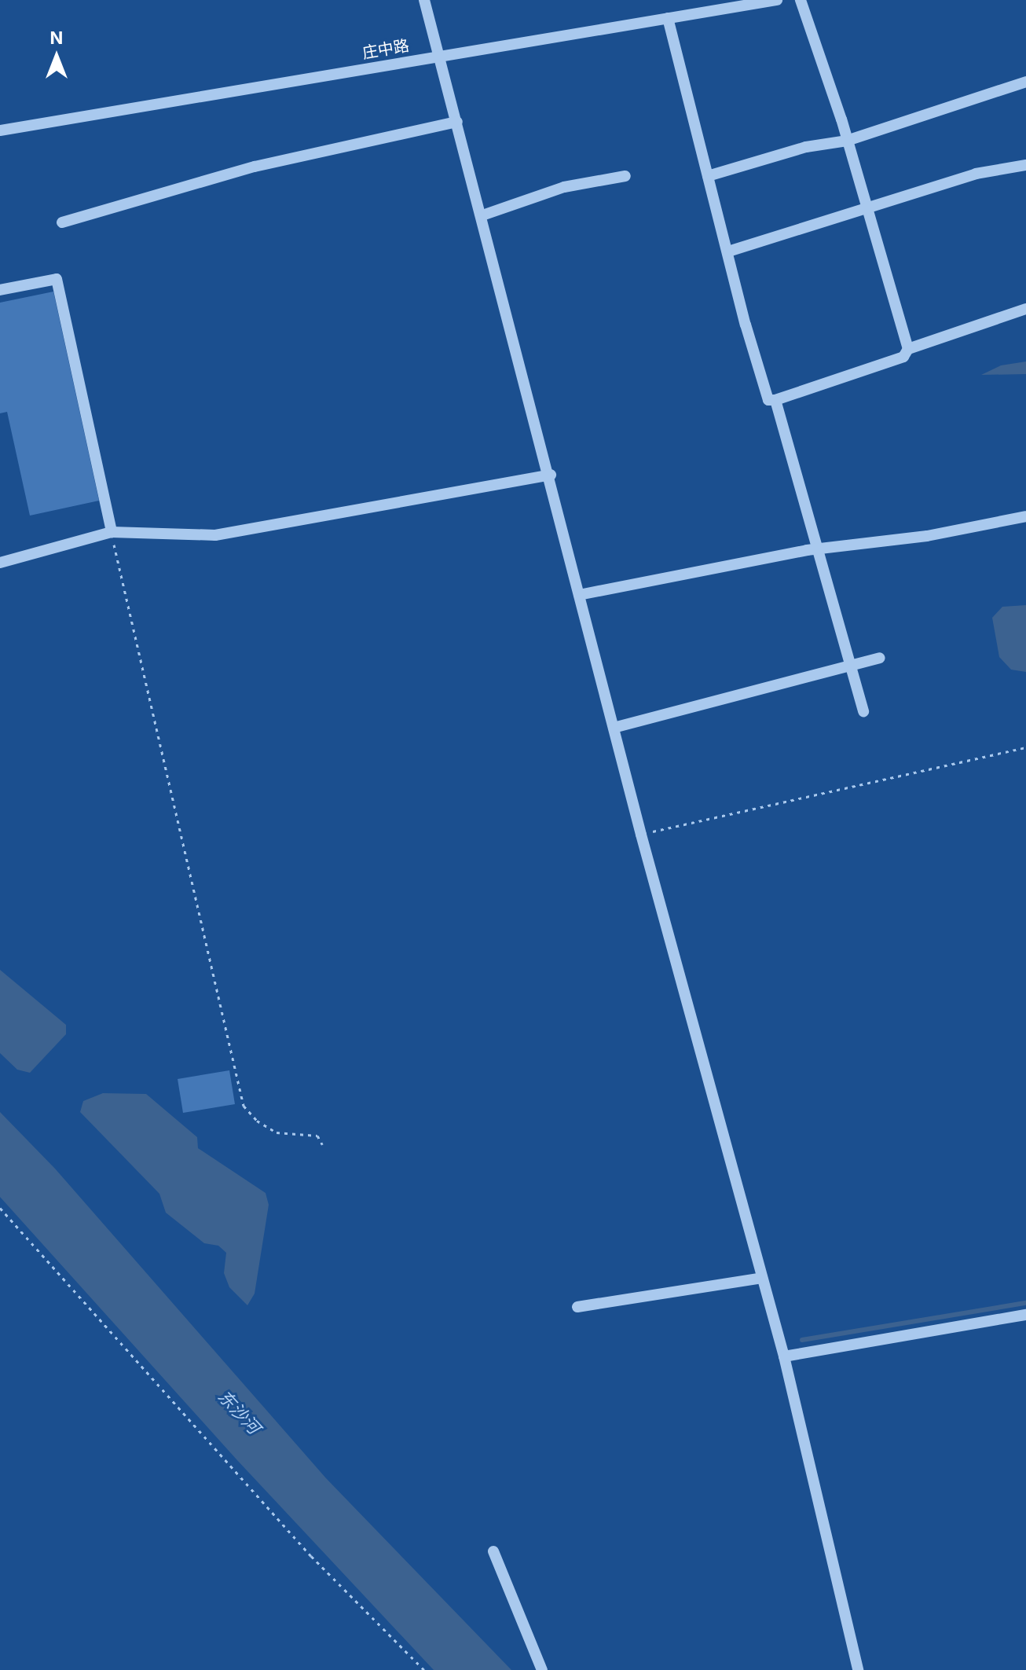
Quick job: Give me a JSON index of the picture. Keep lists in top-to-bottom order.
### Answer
{
  "streets": {
    "street": ["庄中路"]
  },
  "water": ["东沙河"],
  "north": "top"
}
